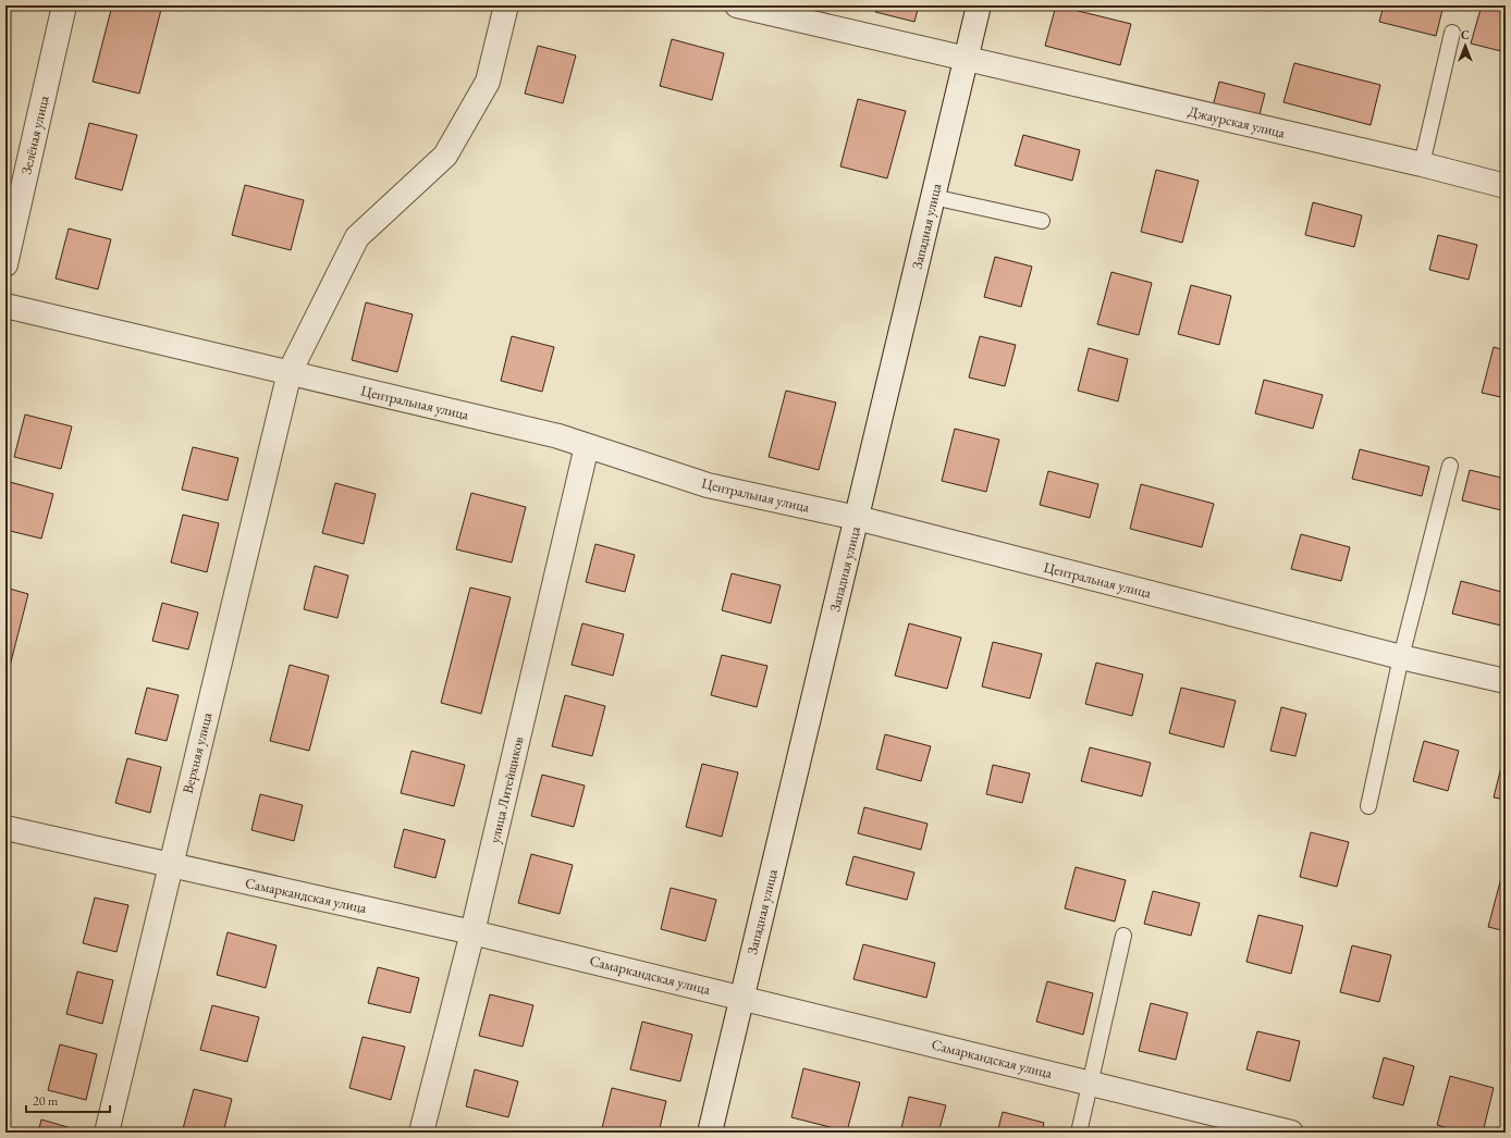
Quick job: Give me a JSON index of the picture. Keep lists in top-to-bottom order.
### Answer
{
  "streets": {
    "street": [
      "Джаурская улица",
      "Зелёная улица",
      "Западная улица",
      "Центральная улица",
      "Верхняя улица",
      "улица Литейщиков",
      "Самаркандская улица"
    ]
  },
  "crossings": [
    ["Джаурская улица", "Западная улица"],
    ["Западная улица", "Центральная улица"],
    ["Западная улица", "Самаркандская улица"],
    ["Центральная улица", "Верхняя улица"],
    ["Центральная улица", "улица Литейщиков"],
    ["Верхняя улица", "Самаркандская улица"],
    ["улица Литейщиков", "Самаркандская улица"]
  ],
  "scale_bar": "20 m",
  "north": "top"
}
